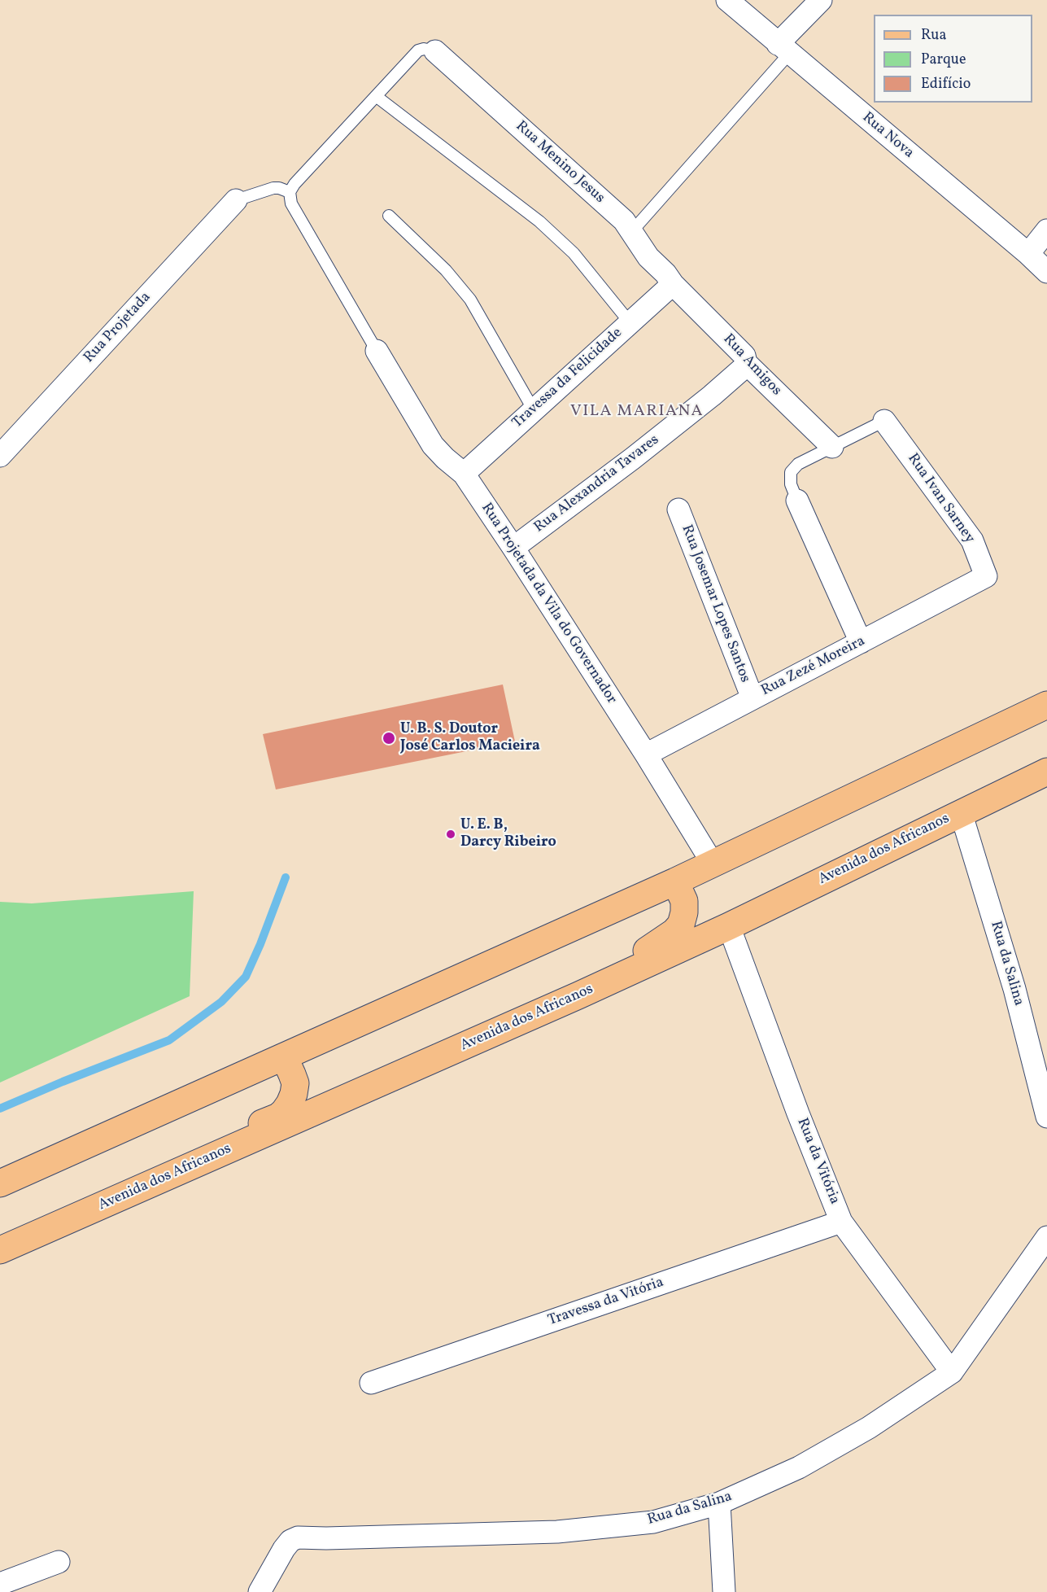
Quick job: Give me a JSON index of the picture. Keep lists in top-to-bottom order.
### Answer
{
  "streets": {
    "main road": ["Avenida dos Africanos"],
    "street": [
      "Rua Nova",
      "Rua Menino Jesus",
      "Rua Projetada",
      "Rua Amigos",
      "Travessa da Felicidade",
      "Rua Alexandria Tavares",
      "Rua Ivan Sarney",
      "Rua Projetada da Vila do Governador",
      "Rua Josemar Lopes Santos",
      "Rua Zezé Moreira",
      "Rua da Salina",
      "Rua da Vitória",
      "Travessa da Vitória"
    ]
  },
  "crossings": [
    ["Rua Menino Jesus", "Rua Amigos"],
    ["Rua Menino Jesus", "Travessa da Felicidade"],
    ["Rua Amigos", "Travessa da Felicidade"],
    ["Rua Amigos", "Rua Alexandria Tavares"],
    ["Travessa da Felicidade", "Rua Projetada da Vila do Governador"],
    ["Rua Alexandria Tavares", "Rua Projetada da Vila do Governador"],
    ["Rua Ivan Sarney", "Rua Zezé Moreira"],
    ["Rua Projetada da Vila do Governador", "Rua Zezé Moreira"],
    ["Rua Josemar Lopes Santos", "Rua Zezé Moreira"],
    ["Avenida dos Africanos", "Rua da Salina"],
    ["Avenida dos Africanos", "Rua da Vitória"],
    ["Rua da Salina", "Rua da Vitória"],
    ["Rua da Vitória", "Travessa da Vitória"]
  ],
  "districts": ["VILA MARIANA"],
  "places": ["U. B. S. Doutor José Carlos Macieira", "U. E. B, Darcy Ribeiro"],
  "legend": ["Rua", "Parque", "Edifício"]
}
